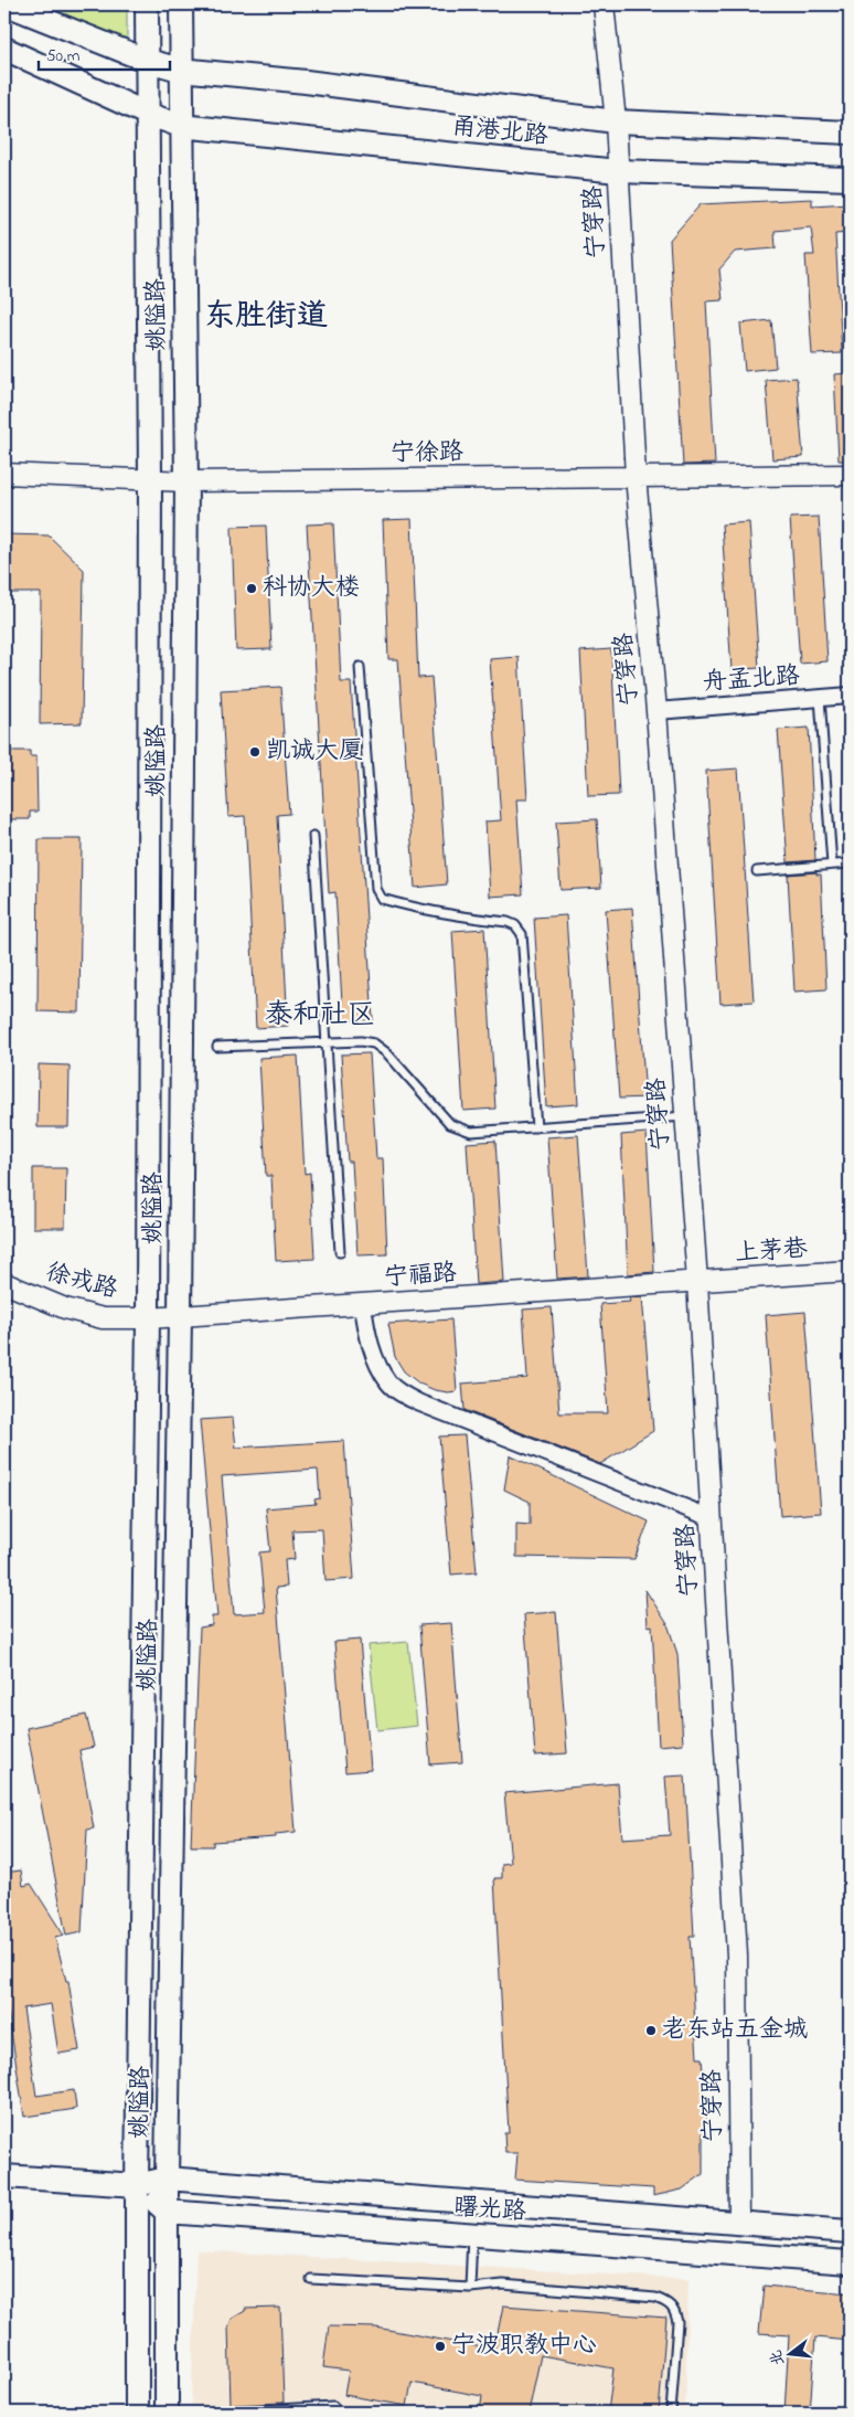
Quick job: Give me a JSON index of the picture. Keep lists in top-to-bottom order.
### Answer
{
  "streets": {
    "main road": ["甬港北路", "姚隘路", "曙光路"],
    "street": [
      "宁穿路",
      "宁徐路",
      "舟孟北路",
      "上茅巷",
      "宁福路",
      "徐戎路"
    ]
  },
  "crossings": [
    ["甬港北路", "宁穿路"],
    ["甬港北路", "姚隘路"],
    ["宁穿路", "宁徐路"],
    ["宁穿路", "舟孟北路"],
    ["宁穿路", "上茅巷"],
    ["宁穿路", "宁福路"],
    ["宁穿路", "曙光路"],
    ["姚隘路", "宁徐路"],
    ["姚隘路", "宁福路"],
    ["姚隘路", "徐戎路"],
    ["姚隘路", "曙光路"],
    ["上茅巷", "宁福路"],
    ["宁福路", "徐戎路"]
  ],
  "districts": ["东胜街道", "泰和社区"],
  "places": [
    "科协大楼",
    "凯诚大厦",
    "老东站五金城",
    "宁波职教中心"
  ],
  "scale_bar": "50 m",
  "north": "left"
}
